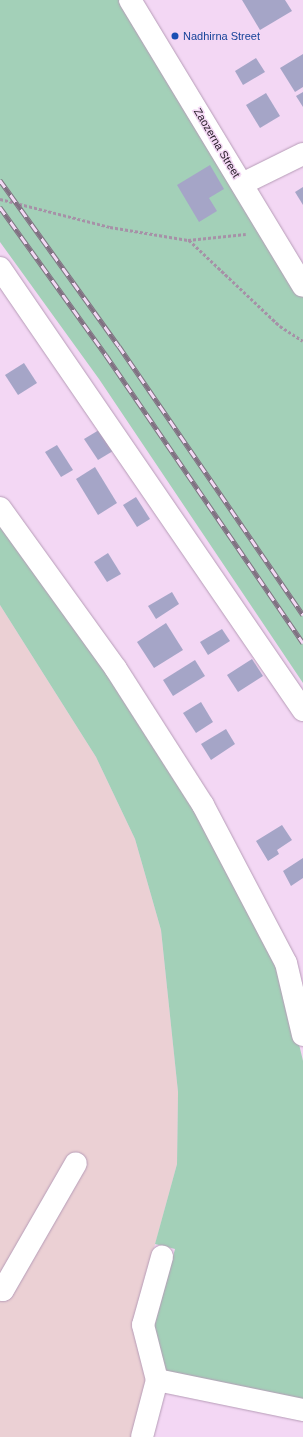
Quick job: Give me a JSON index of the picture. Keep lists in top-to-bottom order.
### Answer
{
  "streets": {
    "street": ["Zaozerna Street"]
  },
  "places": ["Nadhirna Street"]
}
